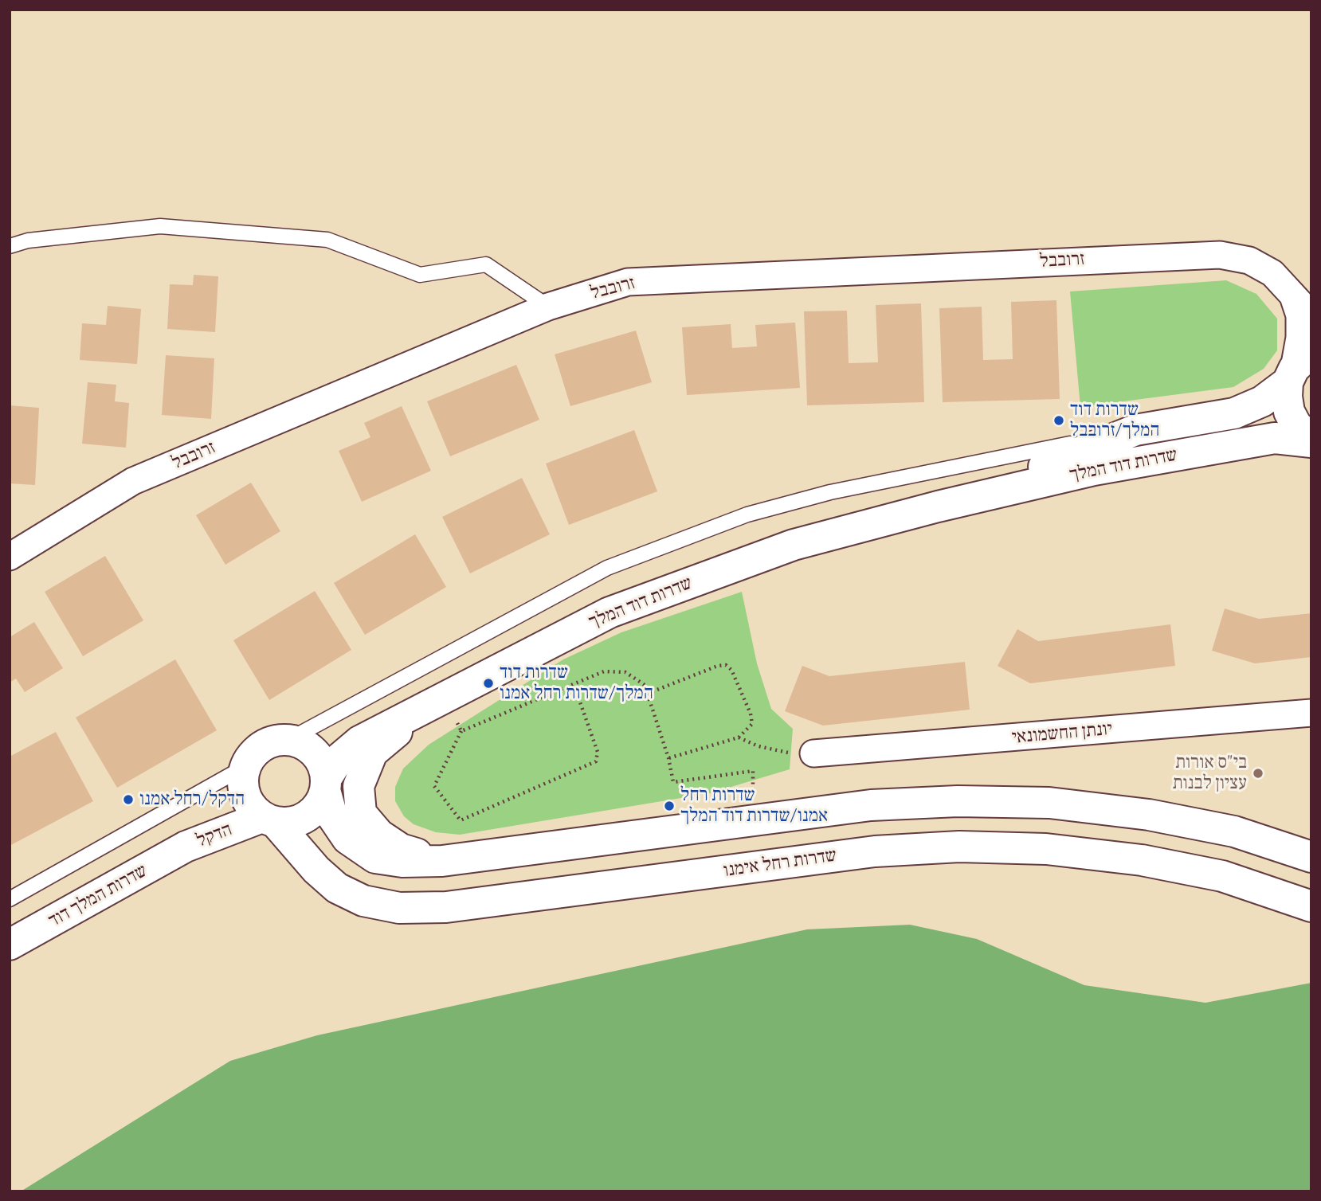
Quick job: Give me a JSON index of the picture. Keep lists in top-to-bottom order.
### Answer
{
  "streets": {
    "street": [
      "זרובבל",
      "שדרות דוד המלך",
      "יונתן החשמונאי",
      "הדקל",
      "שדרות רחל אימנו",
      "שדרות המלך דוד"
    ]
  },
  "crossings": [
    ["שדרות דוד המלך", "הדקל"],
    ["שדרות דוד המלך", "שדרות רחל אימנו"],
    ["הדקל", "שדרות רחל אימנו"],
    ["הדקל", "שדרות המלך דוד"]
  ],
  "places": [
    "שדרות דוד המלך/זרובבל",
    "שדרות דוד המלך/שדרות רחל אמנו",
    "בי\"ס אורות עציון לבנות",
    "הדקל/רחל אמנו",
    "שדרות רחל אמנו/שדרות דוד המלך"
  ]
}
